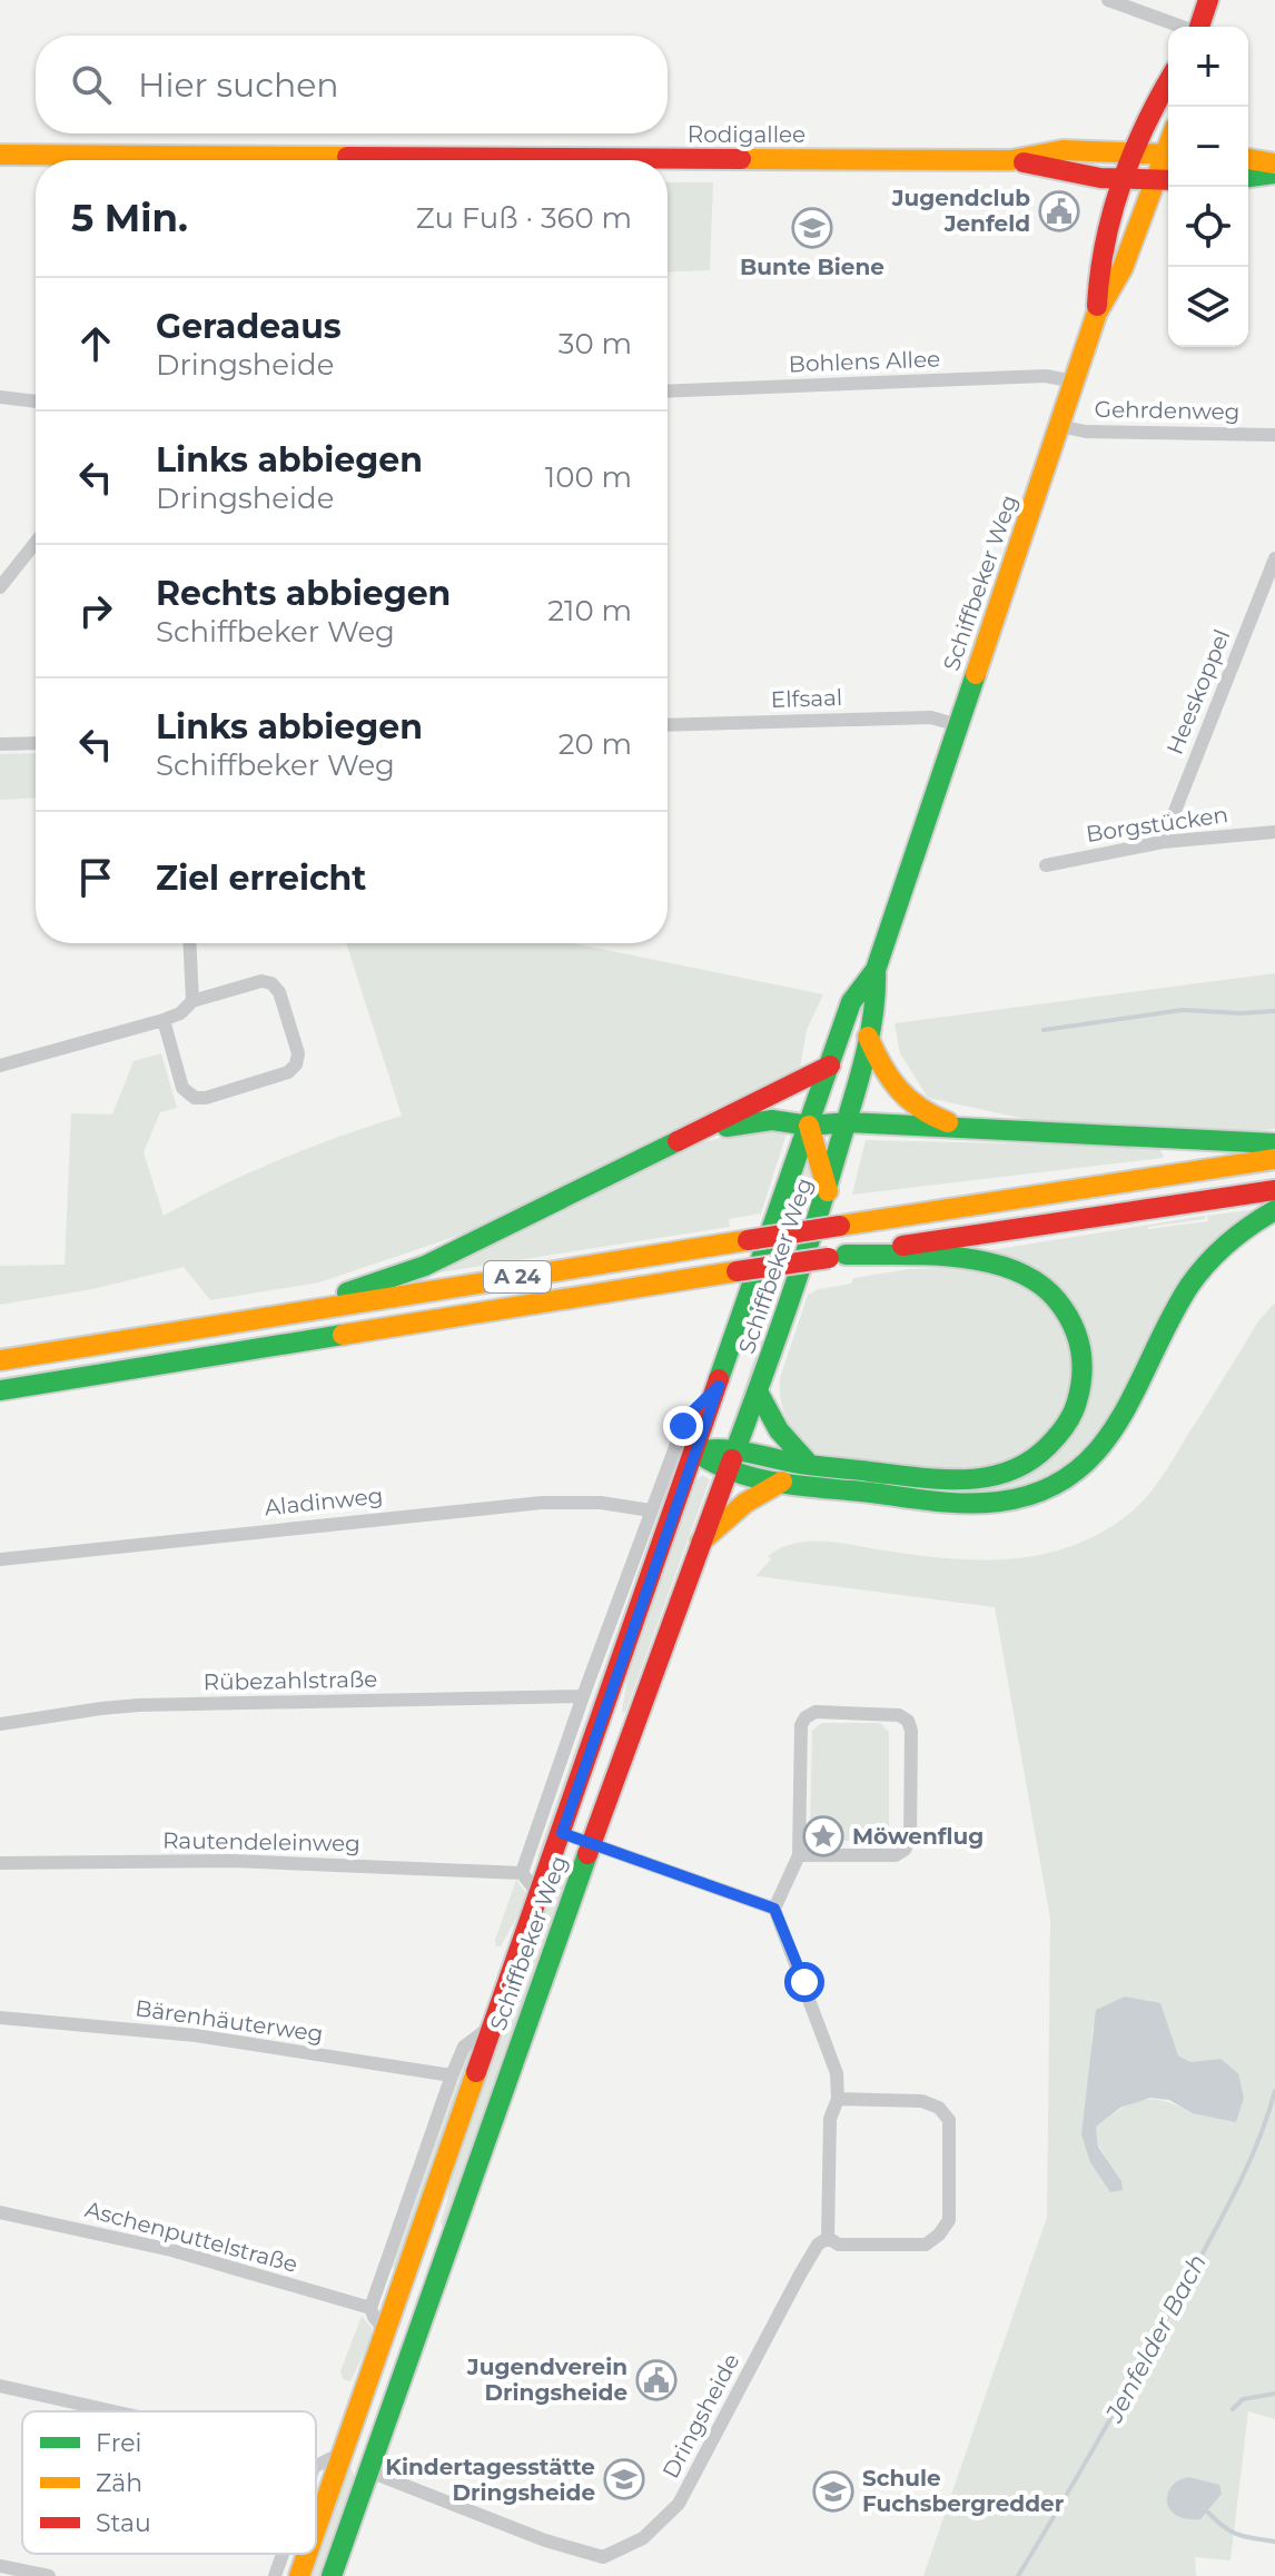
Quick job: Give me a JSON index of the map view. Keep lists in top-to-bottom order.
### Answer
{
  "streets": {
    "main road": ["Rodigallee", "Schiffbeker Weg", "A 24"],
    "street": [
      "Bohlens Allee",
      "Gehrdenweg",
      "Heeskoppel",
      "Elfsaal",
      "Borgstücken",
      "Aladinweg",
      "Rübezahlstraße",
      "Rautendeleinweg",
      "Bärenhäuterweg",
      "Aschenputtelstraße",
      "Dringsheide"
    ]
  },
  "crossings": [
    ["Rodigallee", "Schiffbeker Weg"],
    ["Bohlens Allee", "Schiffbeker Weg"],
    ["Gehrdenweg", "Schiffbeker Weg"],
    ["Schiffbeker Weg", "Elfsaal"],
    ["Schiffbeker Weg", "Aladinweg"],
    ["Schiffbeker Weg", "Rübezahlstraße"],
    ["Schiffbeker Weg", "Rautendeleinweg"],
    ["Schiffbeker Weg", "Bärenhäuterweg"],
    ["Schiffbeker Weg", "Aschenputtelstraße"],
    ["Schiffbeker Weg", "Dringsheide"],
    ["Heeskoppel", "Borgstücken"]
  ],
  "water": ["Jenfelder Bach"],
  "places": {
    "public building": ["Jugendclub Jenfeld", "Jugendverein Dringsheide"],
    "school or university": ["Bunte Biene", "Kindertagesstätte Dringsheide", "Schule Fuchsbergredder"],
    "place": ["Möwenflug"]
  },
  "legend": ["Frei", "Zäh", "Stau"],
  "page": {
    "map_buttons": ["+", "−"],
    "search": "Hier suchen",
    "heading": ["5 Min.", "Zu Fuß · 360 m"],
    "list": [
      ["Geradeaus", "Dringsheide", "30 m"],
      ["Links abbiegen", "Dringsheide", "100 m"],
      ["Rechts abbiegen", "Schiffbeker Weg", "210 m"],
      ["Links abbiegen", "Schiffbeker Weg", "20 m"],
      "Ziel erreicht"
    ]
  }
}
